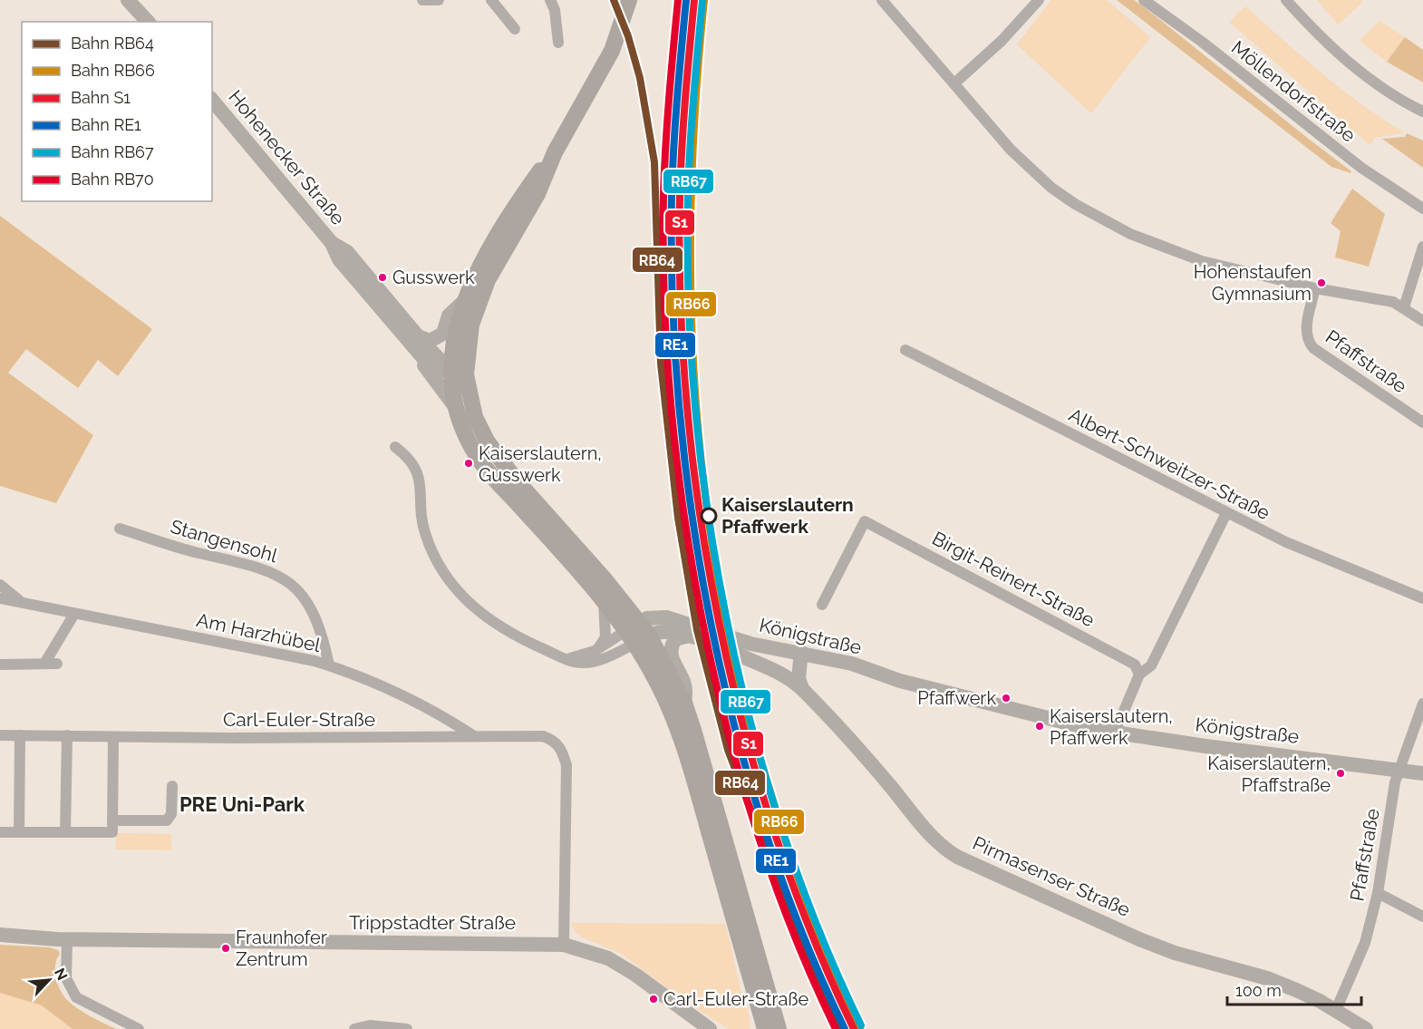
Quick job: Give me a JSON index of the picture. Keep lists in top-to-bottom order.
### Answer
{
  "streets": {
    "main road": [
      "Hohenecker Straße",
      "Königstraße",
      "Pirmasenser Straße",
      "Trippstadter Straße"
    ],
    "street": [
      "Möllendorfstraße",
      "Pfaffstraße",
      "Albert-Schweitzer-Straße",
      "Stangensohl",
      "Birgit-Reinert-Straße",
      "Am Harzhübel",
      "Carl-Euler-Straße"
    ]
  },
  "crossings": [
    ["Pfaffstraße", "Königstraße"],
    ["Pfaffstraße", "Pirmasenser Straße"],
    ["Stangensohl", "Am Harzhübel"],
    ["Am Harzhübel", "Carl-Euler-Straße"],
    ["Königstraße", "Pirmasenser Straße"],
    ["Carl-Euler-Straße", "Trippstadter Straße"]
  ],
  "districts": ["PRE Uni-Park"],
  "places": [
    "Gusswerk",
    "Hohenstaufen Gymnasium",
    "Kaiserslautern, Gusswerk",
    "Kaiserslautern Pfaffwerk",
    "Pfaffwerk",
    "Kaiserslautern, Pfaffwerk",
    "Kaiserslautern, Pfaffstraße",
    "Fraunhofer Zentrum",
    "Carl-Euler-Straße"
  ],
  "lines": [
    "rail line RB64",
    "rail line RB66",
    "rail line S1",
    "rail line RE1",
    "rail line RB70",
    "rail line RB67"
  ],
  "legend": [
    "Bahn RB64",
    "Bahn RB66",
    "Bahn S1",
    "Bahn RE1",
    "Bahn RB67",
    "Bahn RB70"
  ],
  "scale_bar": "100 m",
  "north": "top right"
}
